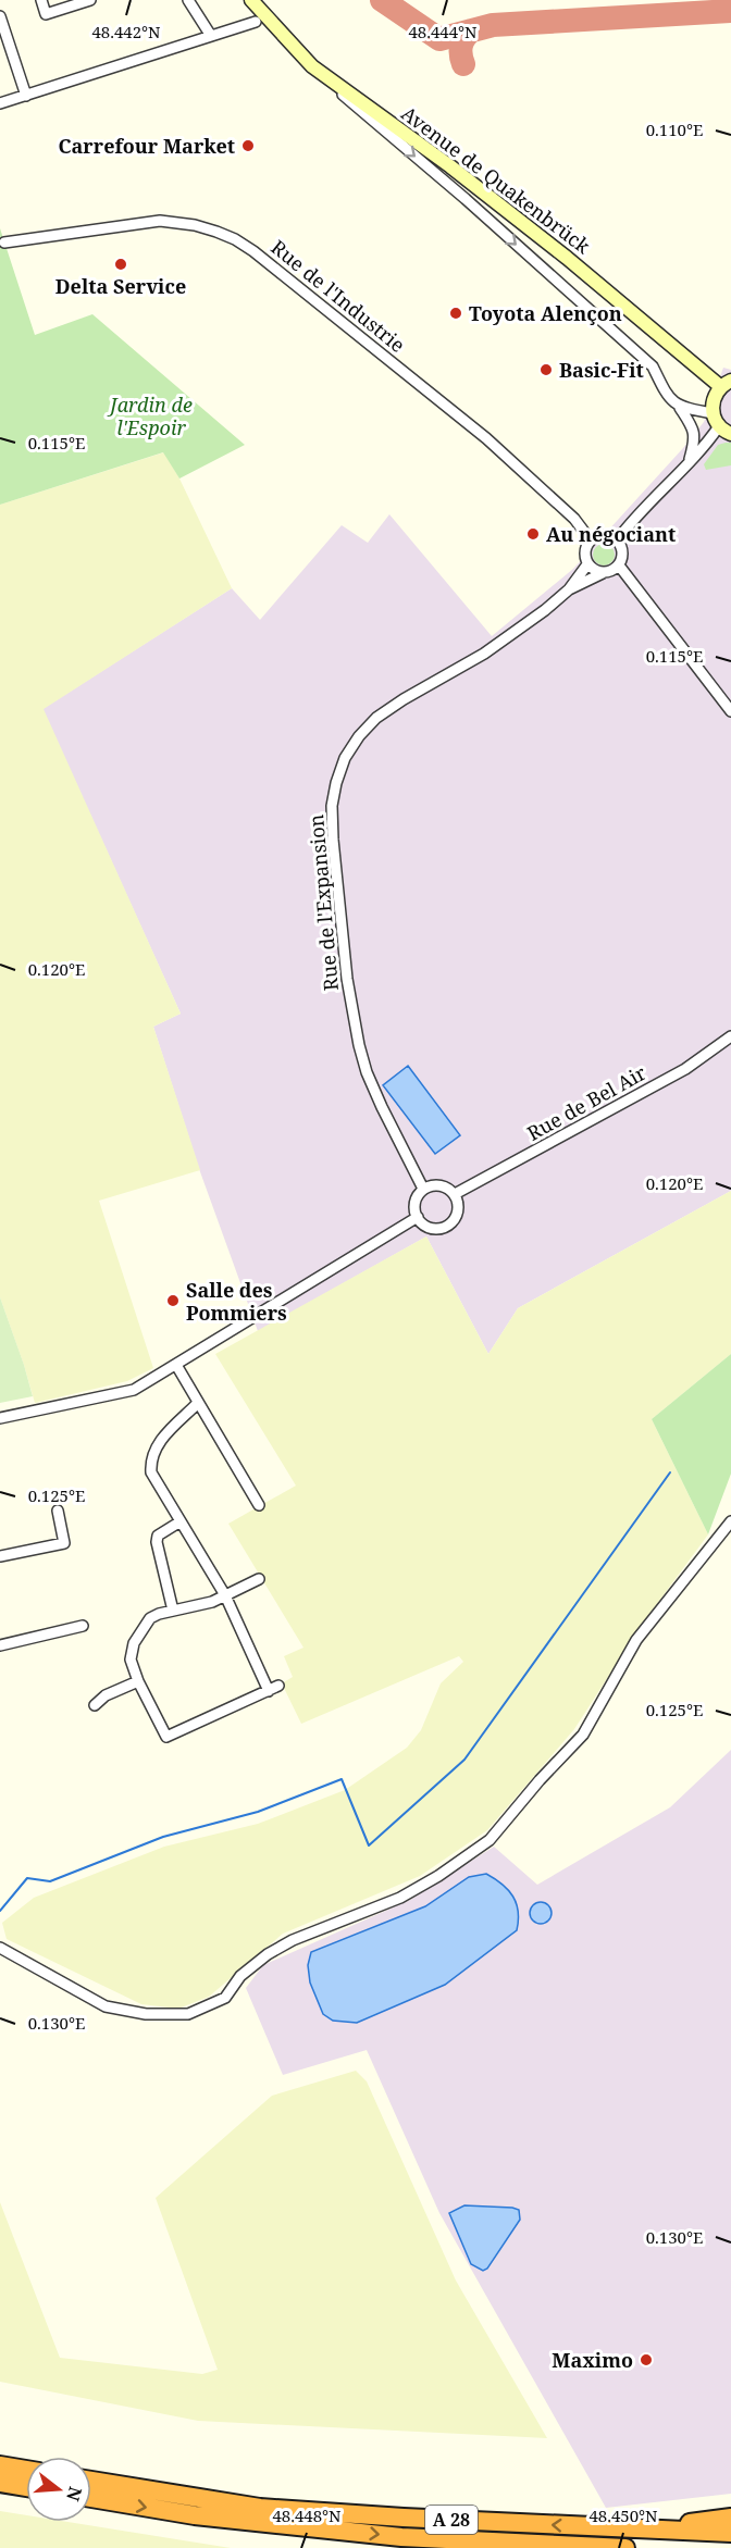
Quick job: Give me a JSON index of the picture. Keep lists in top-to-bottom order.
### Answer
{
  "streets": {
    "highway": ["A 28"],
    "main road": ["Avenue de Quakenbrück"],
    "street": ["Rue de l'Industrie", "Rue de l'Expansion", "Rue de Bel Air"]
  },
  "crossings": [
    ["Rue de l'Industrie", "Rue de l'Expansion"],
    ["Rue de l'Expansion", "Rue de Bel Air"]
  ],
  "parks": ["Jardin de l'Espoir"],
  "places": [
    "Carrefour Market",
    "Delta Service",
    "Toyota Alençon",
    "Basic-Fit",
    "Au négociant",
    "Salle des Pommiers",
    "Maximo"
  ],
  "north": "right",
  "coordinates": [
    "48.442°N",
    "48.444°N",
    "0.110°E",
    "0.115°E",
    "0.120°E",
    "0.125°E",
    "0.130°E",
    "48.448°N",
    "48.450°N"
  ]
}
